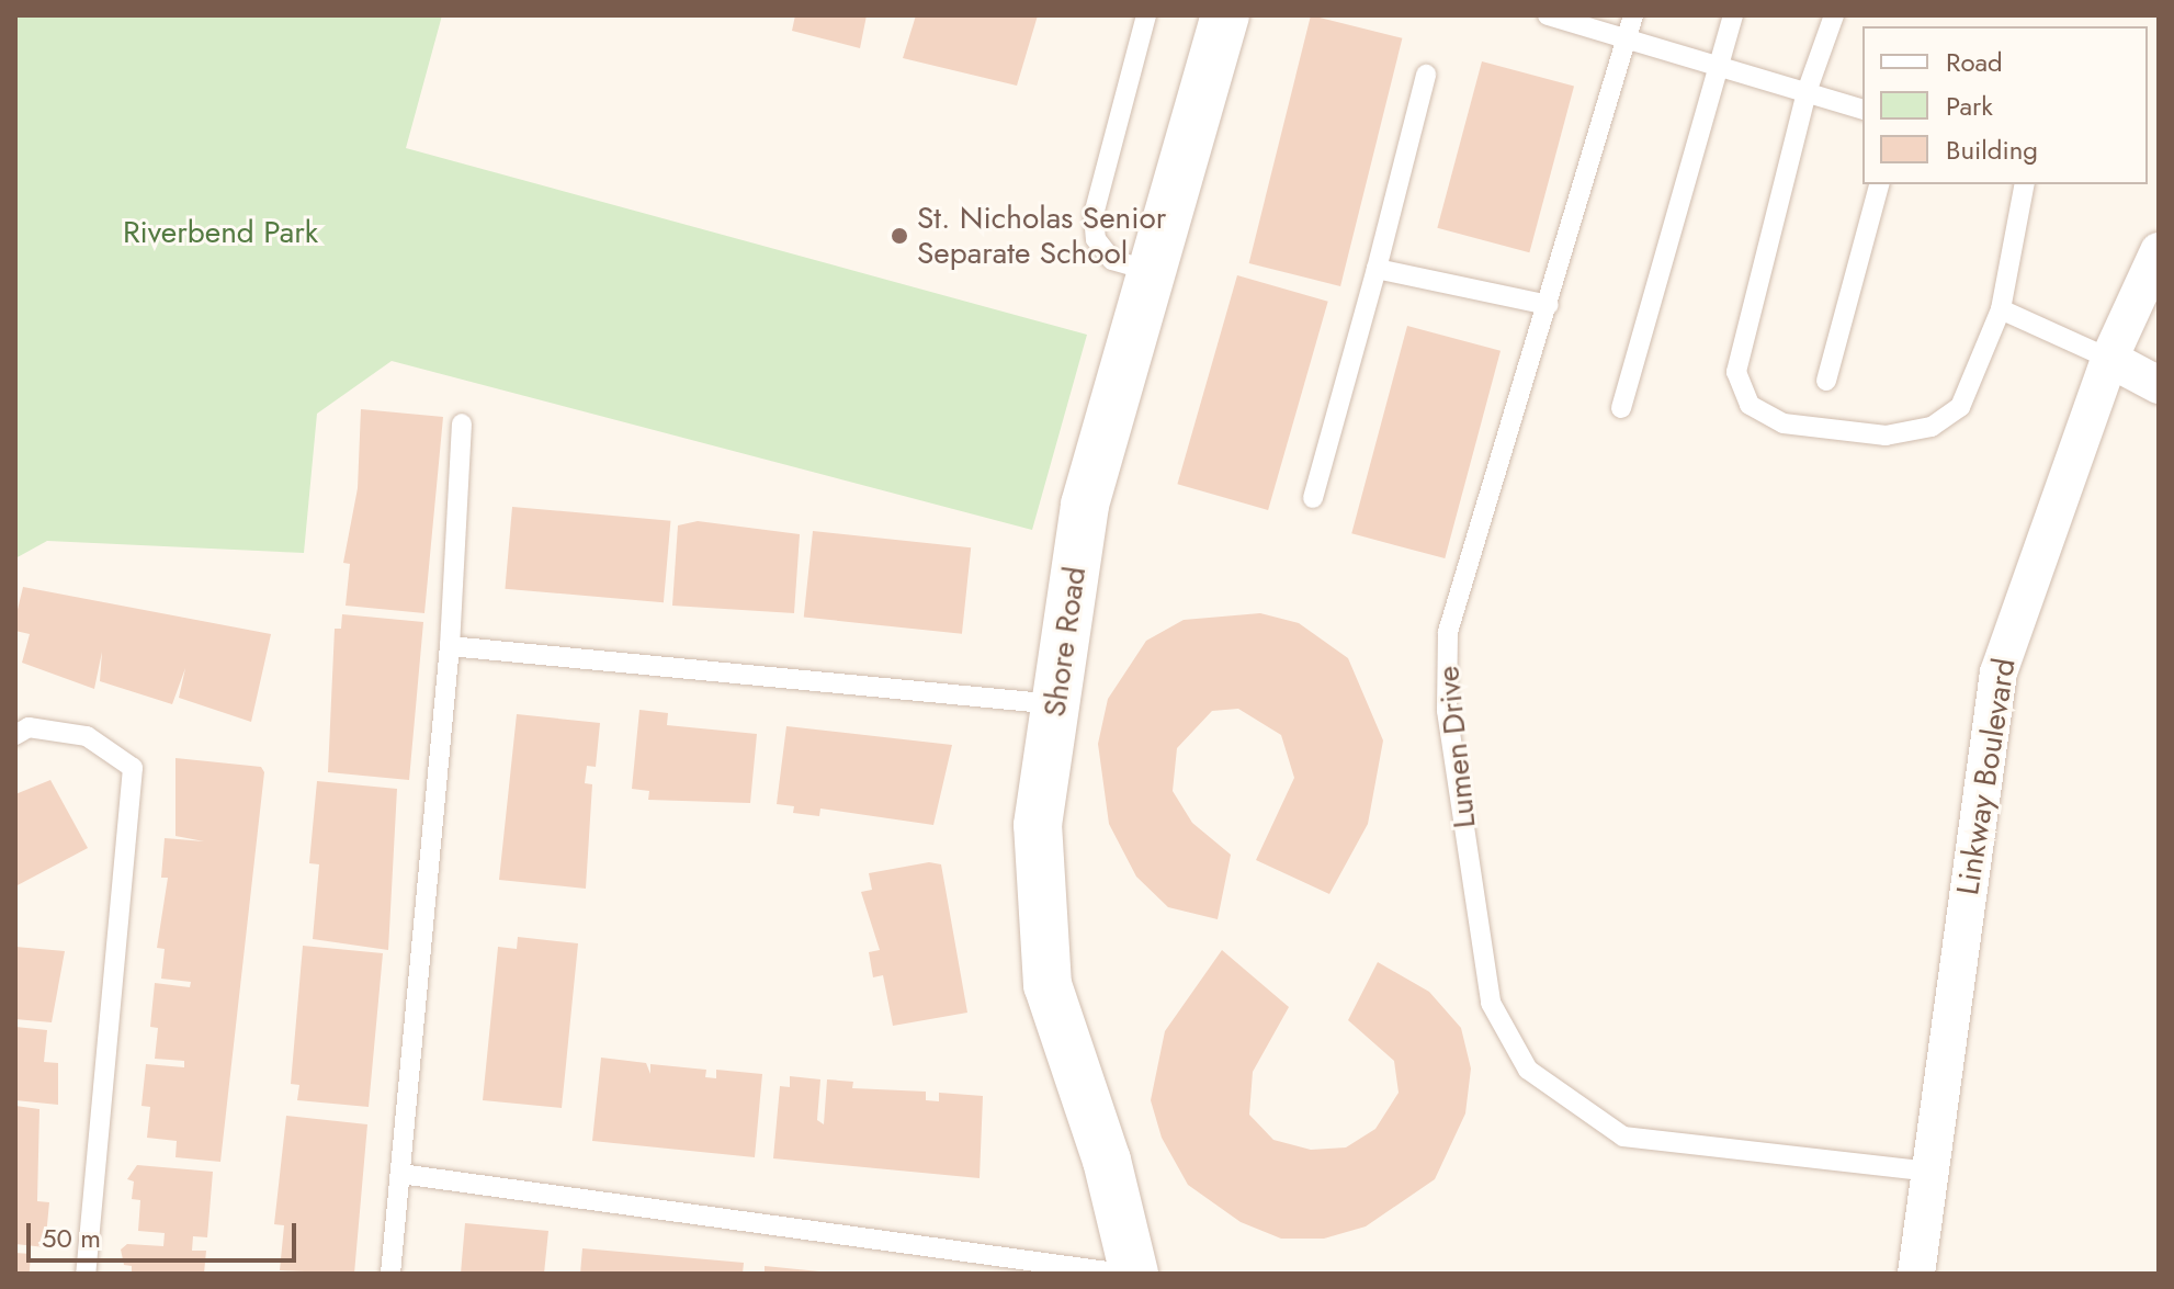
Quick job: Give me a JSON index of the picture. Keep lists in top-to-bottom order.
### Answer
{
  "streets": {
    "street": ["Shore Road", "Linkway Boulevard"],
    "lane": ["Lumen Drive"]
  },
  "crossings": [
    ["Lumen Drive", "Linkway Boulevard"]
  ],
  "parks": ["Riverbend Park"],
  "places": ["St. Nicholas Senior Separate School"],
  "legend": ["Road", "Park", "Building"],
  "scale_bar": "50 m"
}
